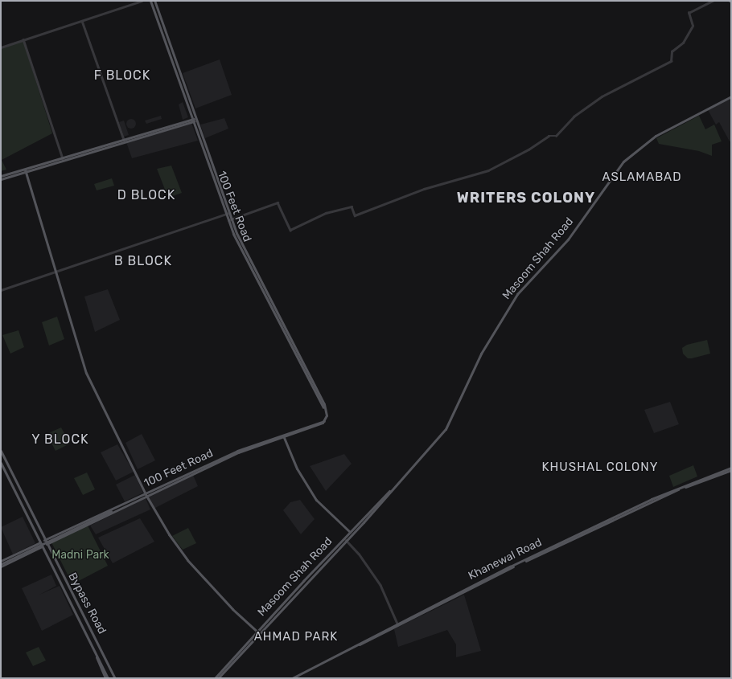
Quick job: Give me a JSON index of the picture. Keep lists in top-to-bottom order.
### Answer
{
  "streets": {
    "main road": [
      "100 Feet Road",
      "Masoom Shah Road",
      "Khanewal Road",
      "Bypass Road"
    ]
  },
  "crossings": [
    ["100 Feet Road", "Bypass Road"]
  ],
  "districts": [
    "F BLOCK",
    "ASLAMABAD",
    "D BLOCK",
    "WRITERS COLONY",
    "B BLOCK",
    "Y BLOCK",
    "KHUSHAL COLONY",
    "AHMAD PARK"
  ],
  "parks": ["Madni Park"]
}
